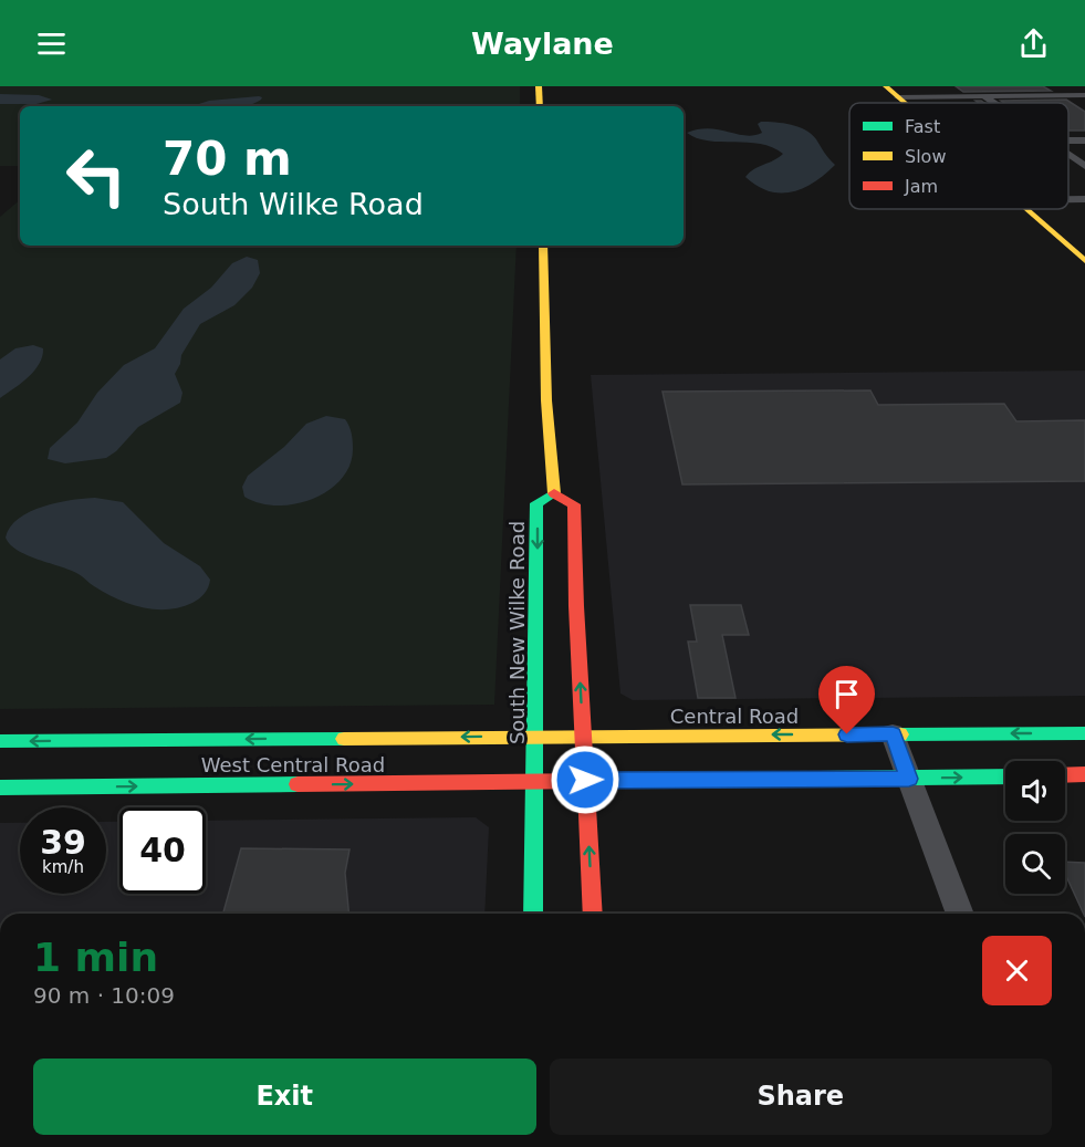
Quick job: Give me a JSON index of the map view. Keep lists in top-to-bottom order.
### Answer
{
  "streets": {
    "main road": ["South New Wilke Road", "Central Road", "West Central Road"]
  },
  "crossings": [
    ["South New Wilke Road", "West Central Road"],
    ["Central Road", "West Central Road"]
  ],
  "legend": ["Fast", "Slow", "Jam"],
  "page": {
    "header": "Waylane",
    "turn": ["70 m", "South Wilke Road"],
    "speed": "39 km/h",
    "limit": "40",
    "heading": ["1 min", "90 m · 10:09"],
    "buttons": ["Exit", "Share"]
  }
}
